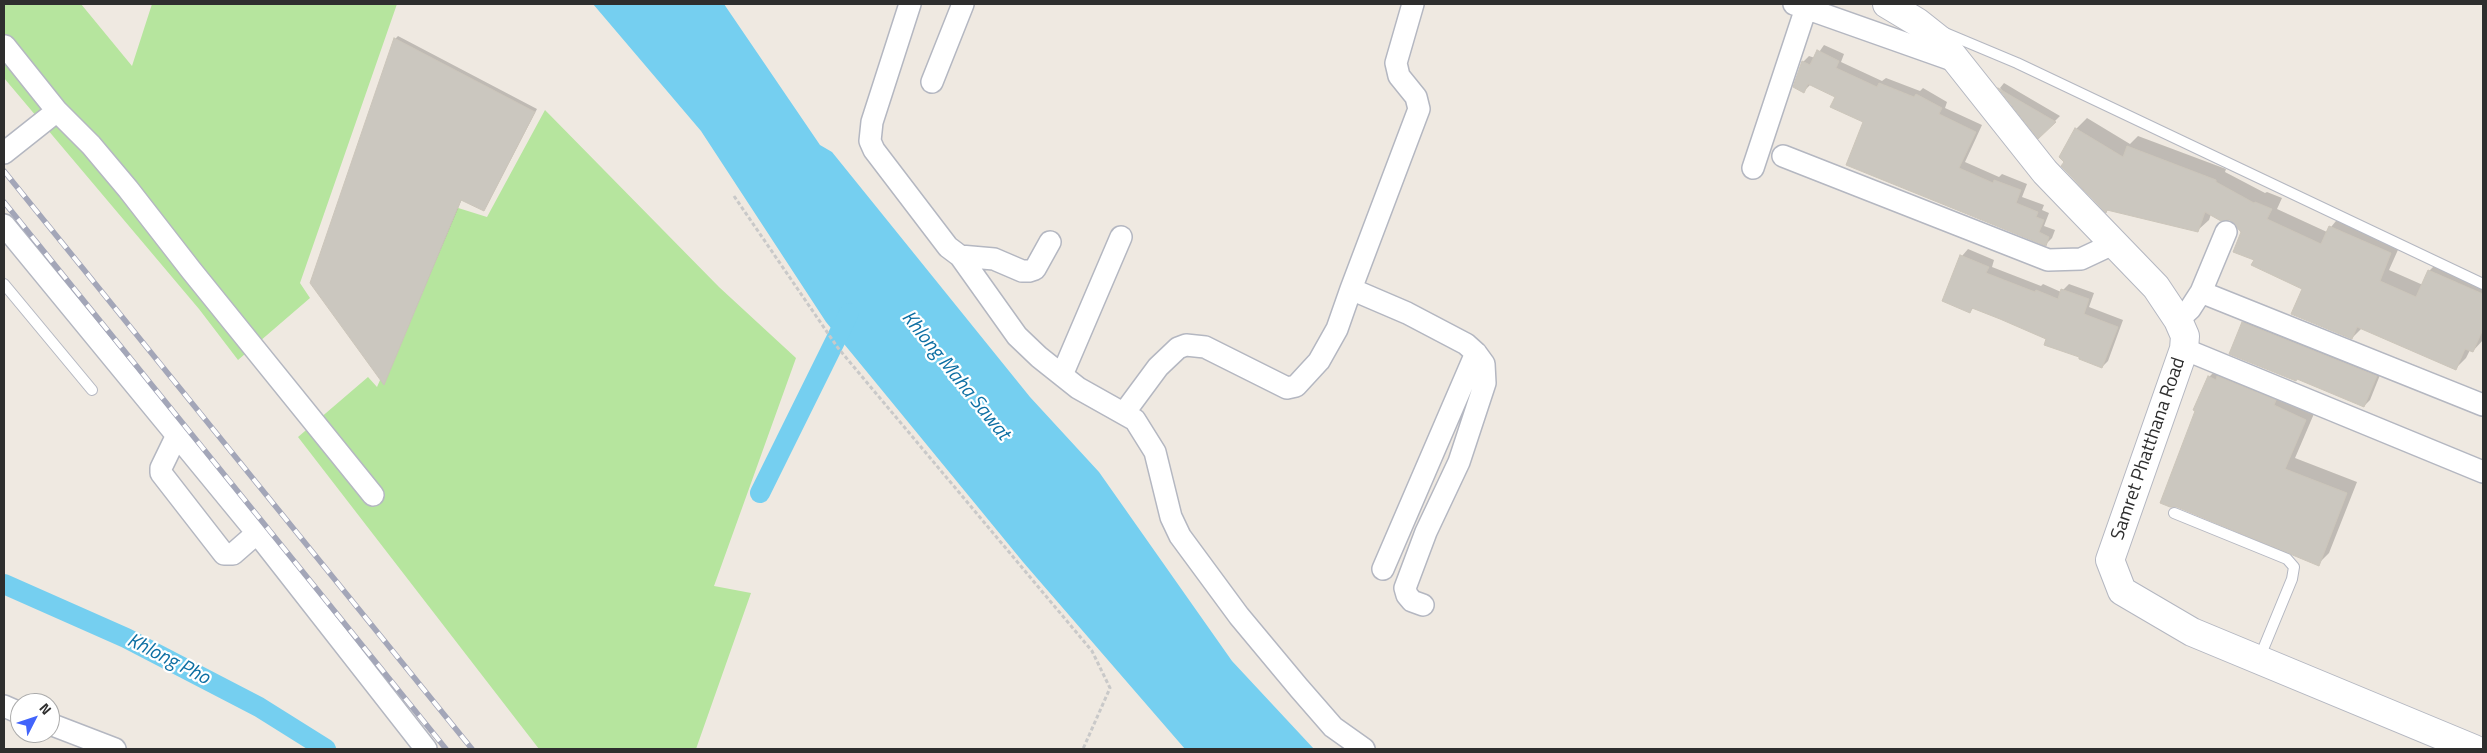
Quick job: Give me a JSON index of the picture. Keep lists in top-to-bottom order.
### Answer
{
  "streets": {
    "street": ["Samret Phatthana Road"]
  },
  "water": ["Khlong Maha Sawat", "Khlong Pho"],
  "north": "top right"
}
